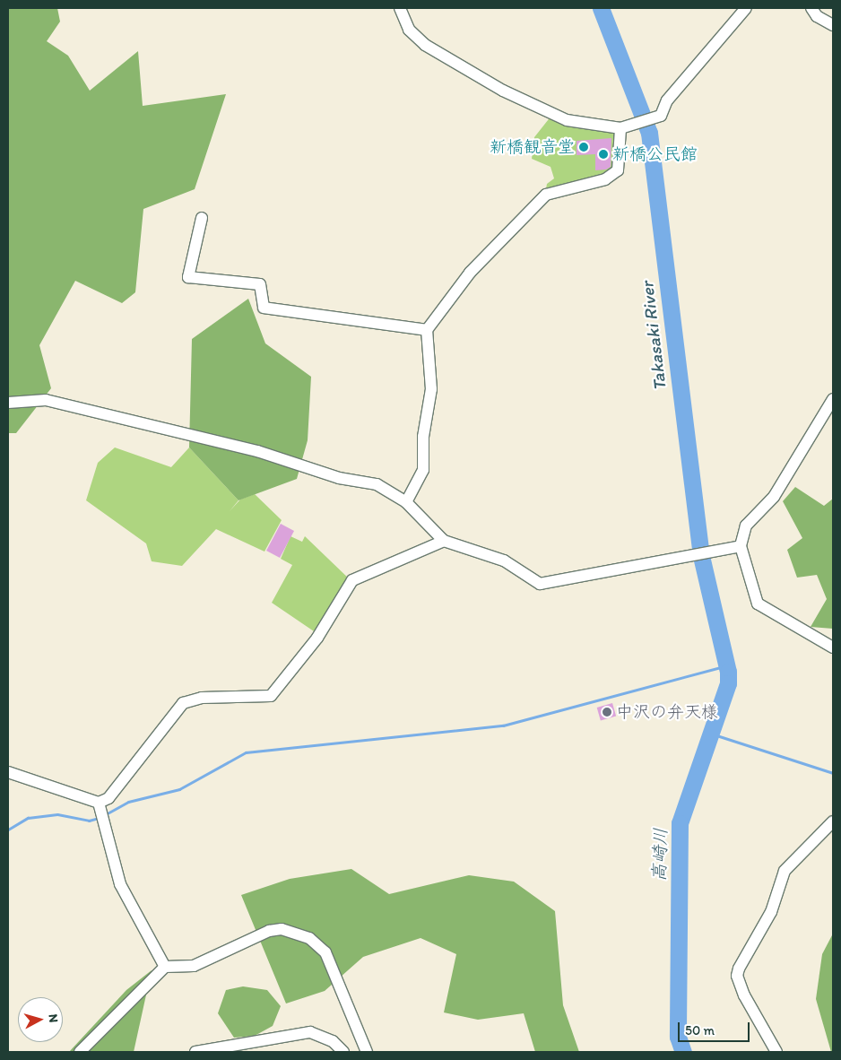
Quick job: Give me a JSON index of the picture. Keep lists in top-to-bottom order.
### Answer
{
  "water": ["Takasaki River", "高崎川"],
  "places": ["新橋観音堂", "新橋公民館", "中沢の弁天様"],
  "scale_bar": "50 m",
  "north": "right"
}
